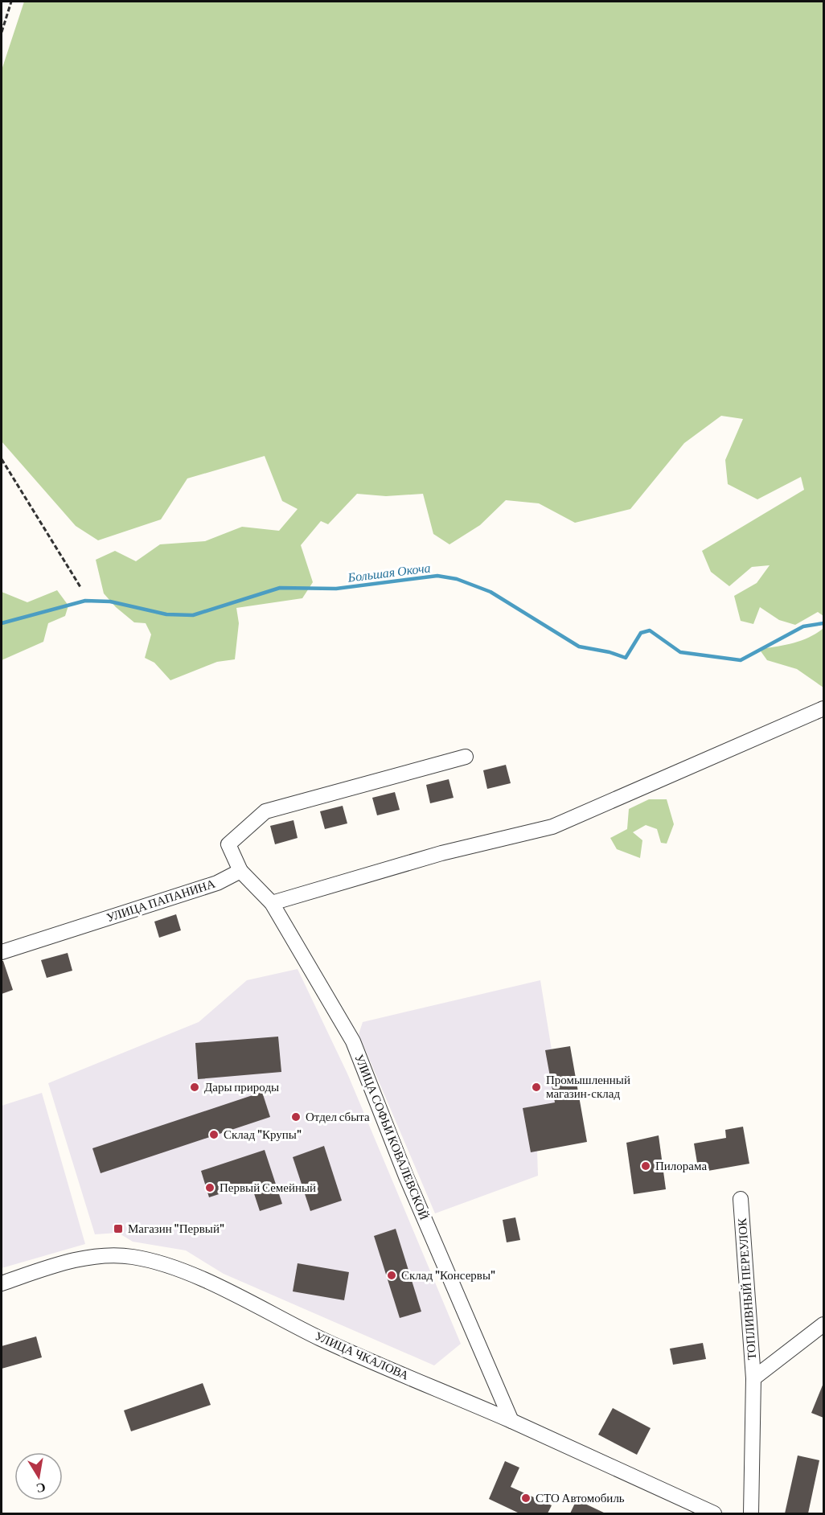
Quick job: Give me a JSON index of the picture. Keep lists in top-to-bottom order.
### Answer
{
  "streets": {
    "street": [
      "УЛИЦА ПАПАНИНА",
      "УЛИЦА СОФЬИ КОВАЛЕВСКОЙ",
      "ТОПЛИВНЫЙ ПЕРЕУЛОК",
      "УЛИЦА ЧКАЛОВА"
    ]
  },
  "crossings": [
    ["УЛИЦА ПАПАНИНА", "УЛИЦА СОФЬИ КОВАЛЕВСКОЙ"],
    ["УЛИЦА СОФЬИ КОВАЛЕВСКОЙ", "УЛИЦА ЧКАЛОВА"]
  ],
  "water": ["Большая Окоча"],
  "places": {
    "other": [
      "Дары природы",
      "Промышленный магазин-склад",
      "Отдел сбыта",
      "Склад \"Крупы\"",
      "Пилорама",
      "Первый Семейный",
      "Склад \"Консервы\"",
      "СТО Автомобиль"
    ],
    "transit": ["Магазин \"Первый\""]
  },
  "north": "bottom"
}
